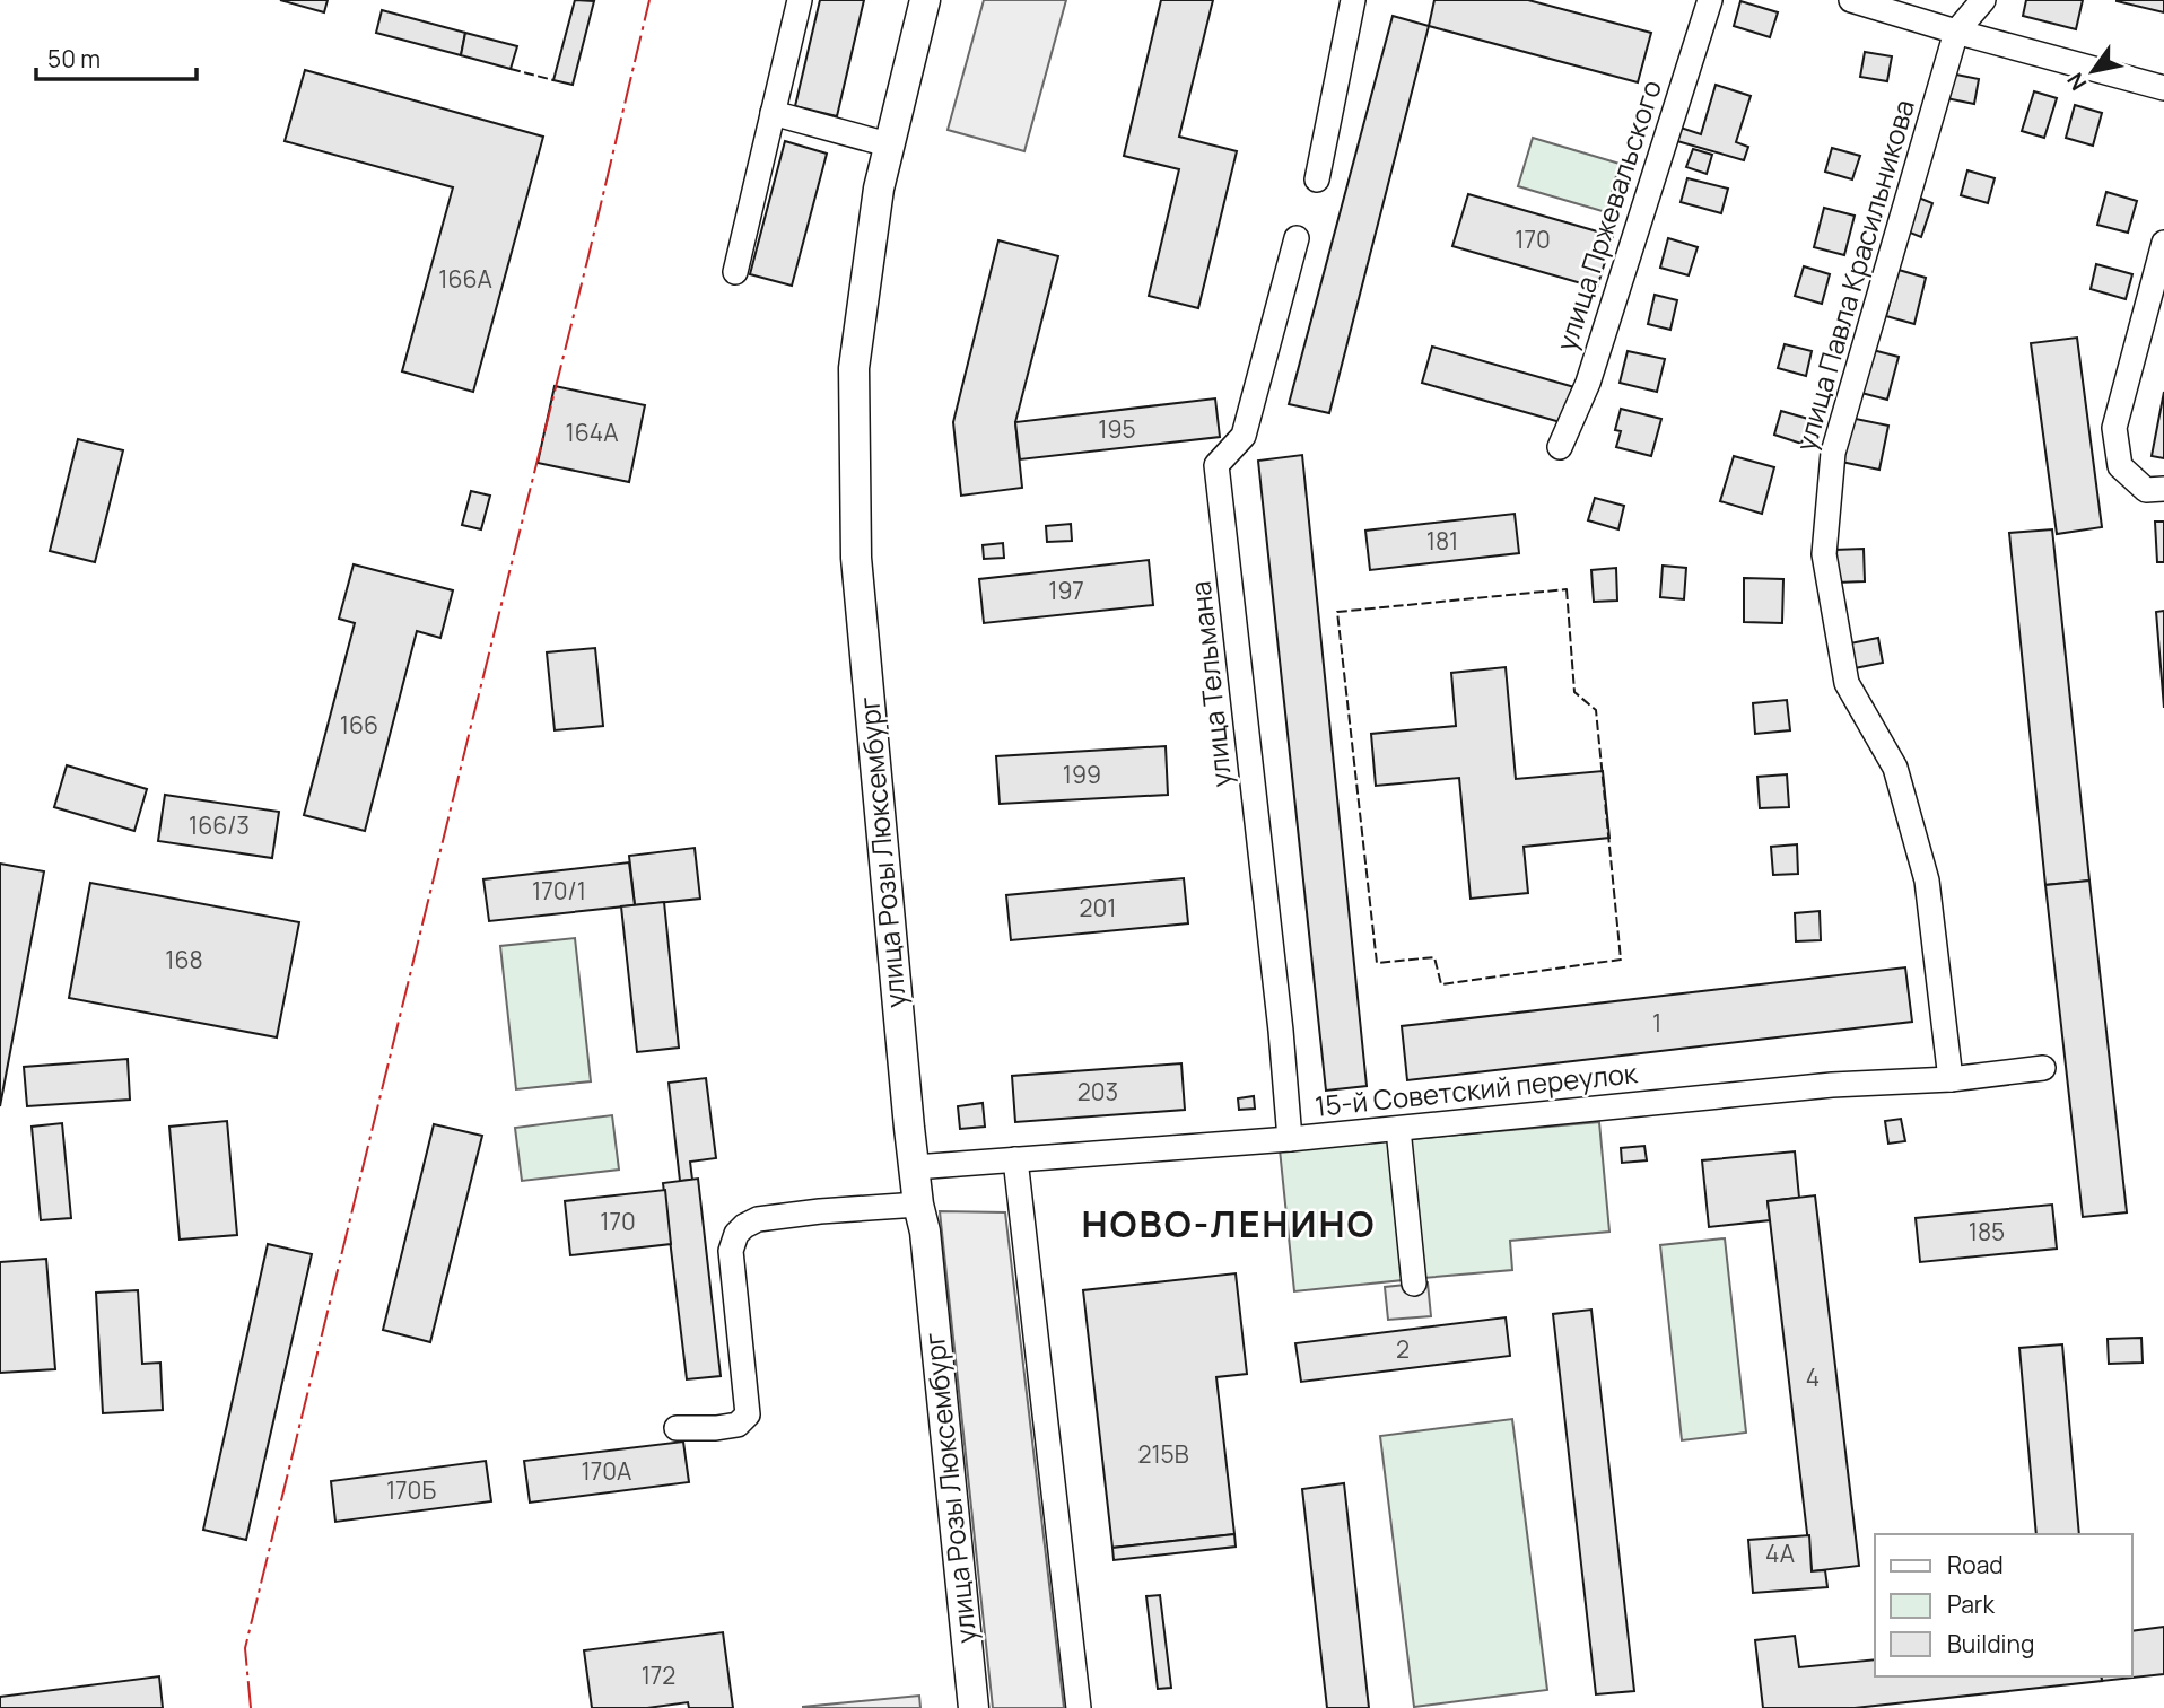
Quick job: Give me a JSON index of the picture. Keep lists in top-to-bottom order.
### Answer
{
  "streets": {
    "main road": ["улица Розы Люксембург"],
    "street": [
      "улица Пржевальского",
      "улица Павла Красильникова",
      "улица Тельмана",
      "15-й Советский переулок"
    ]
  },
  "crossings": [
    ["улица Павла Красильникова", "15-й Советский переулок"],
    ["улица Тельмана", "15-й Советский переулок"],
    ["улица Розы Люксембург", "15-й Советский переулок"]
  ],
  "districts": ["НОВО-ЛЕНИНО"],
  "house_numbers": [
    "170",
    "166А",
    "195",
    "164А",
    "181",
    "197",
    "166",
    "199",
    "166/3",
    "170/1",
    "201",
    "168",
    "1",
    "203",
    "170",
    "185",
    "2",
    "4",
    "215В",
    "170А",
    "170Б",
    "4А",
    "172"
  ],
  "legend": ["Road", "Park", "Building"],
  "scale_bar": "50 m",
  "north": "bottom left"
}
